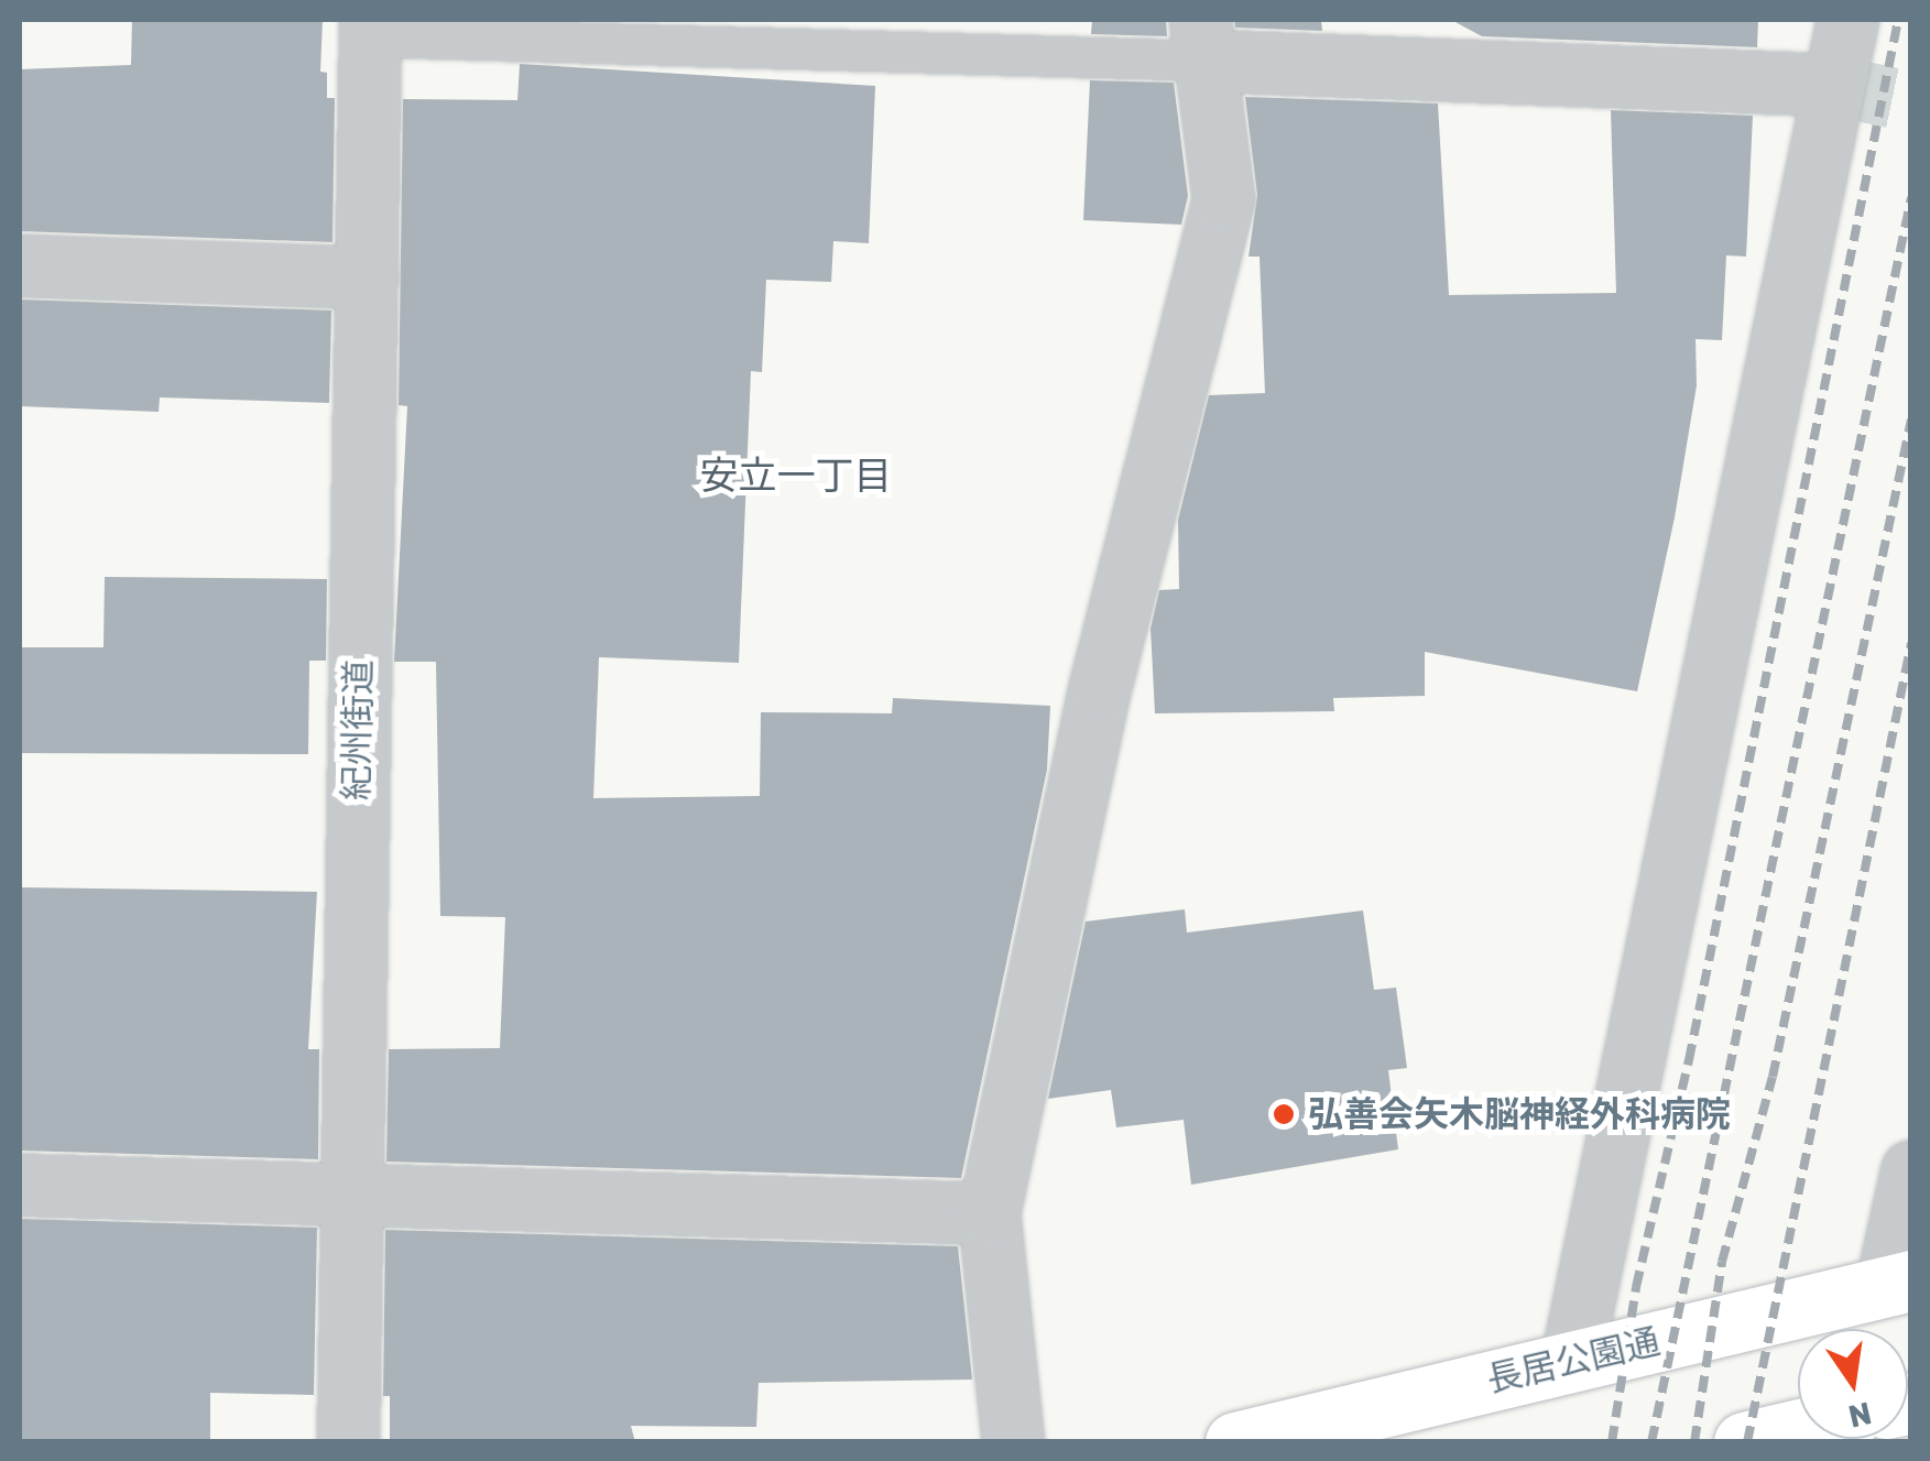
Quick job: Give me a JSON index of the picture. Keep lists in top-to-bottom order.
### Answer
{
  "streets": {
    "highway": ["長居公園通"],
    "street": ["紀州街道"]
  },
  "districts": ["安立一丁目"],
  "places": ["弘善会矢木脳神経外科病院"],
  "north": "bottom"
}
